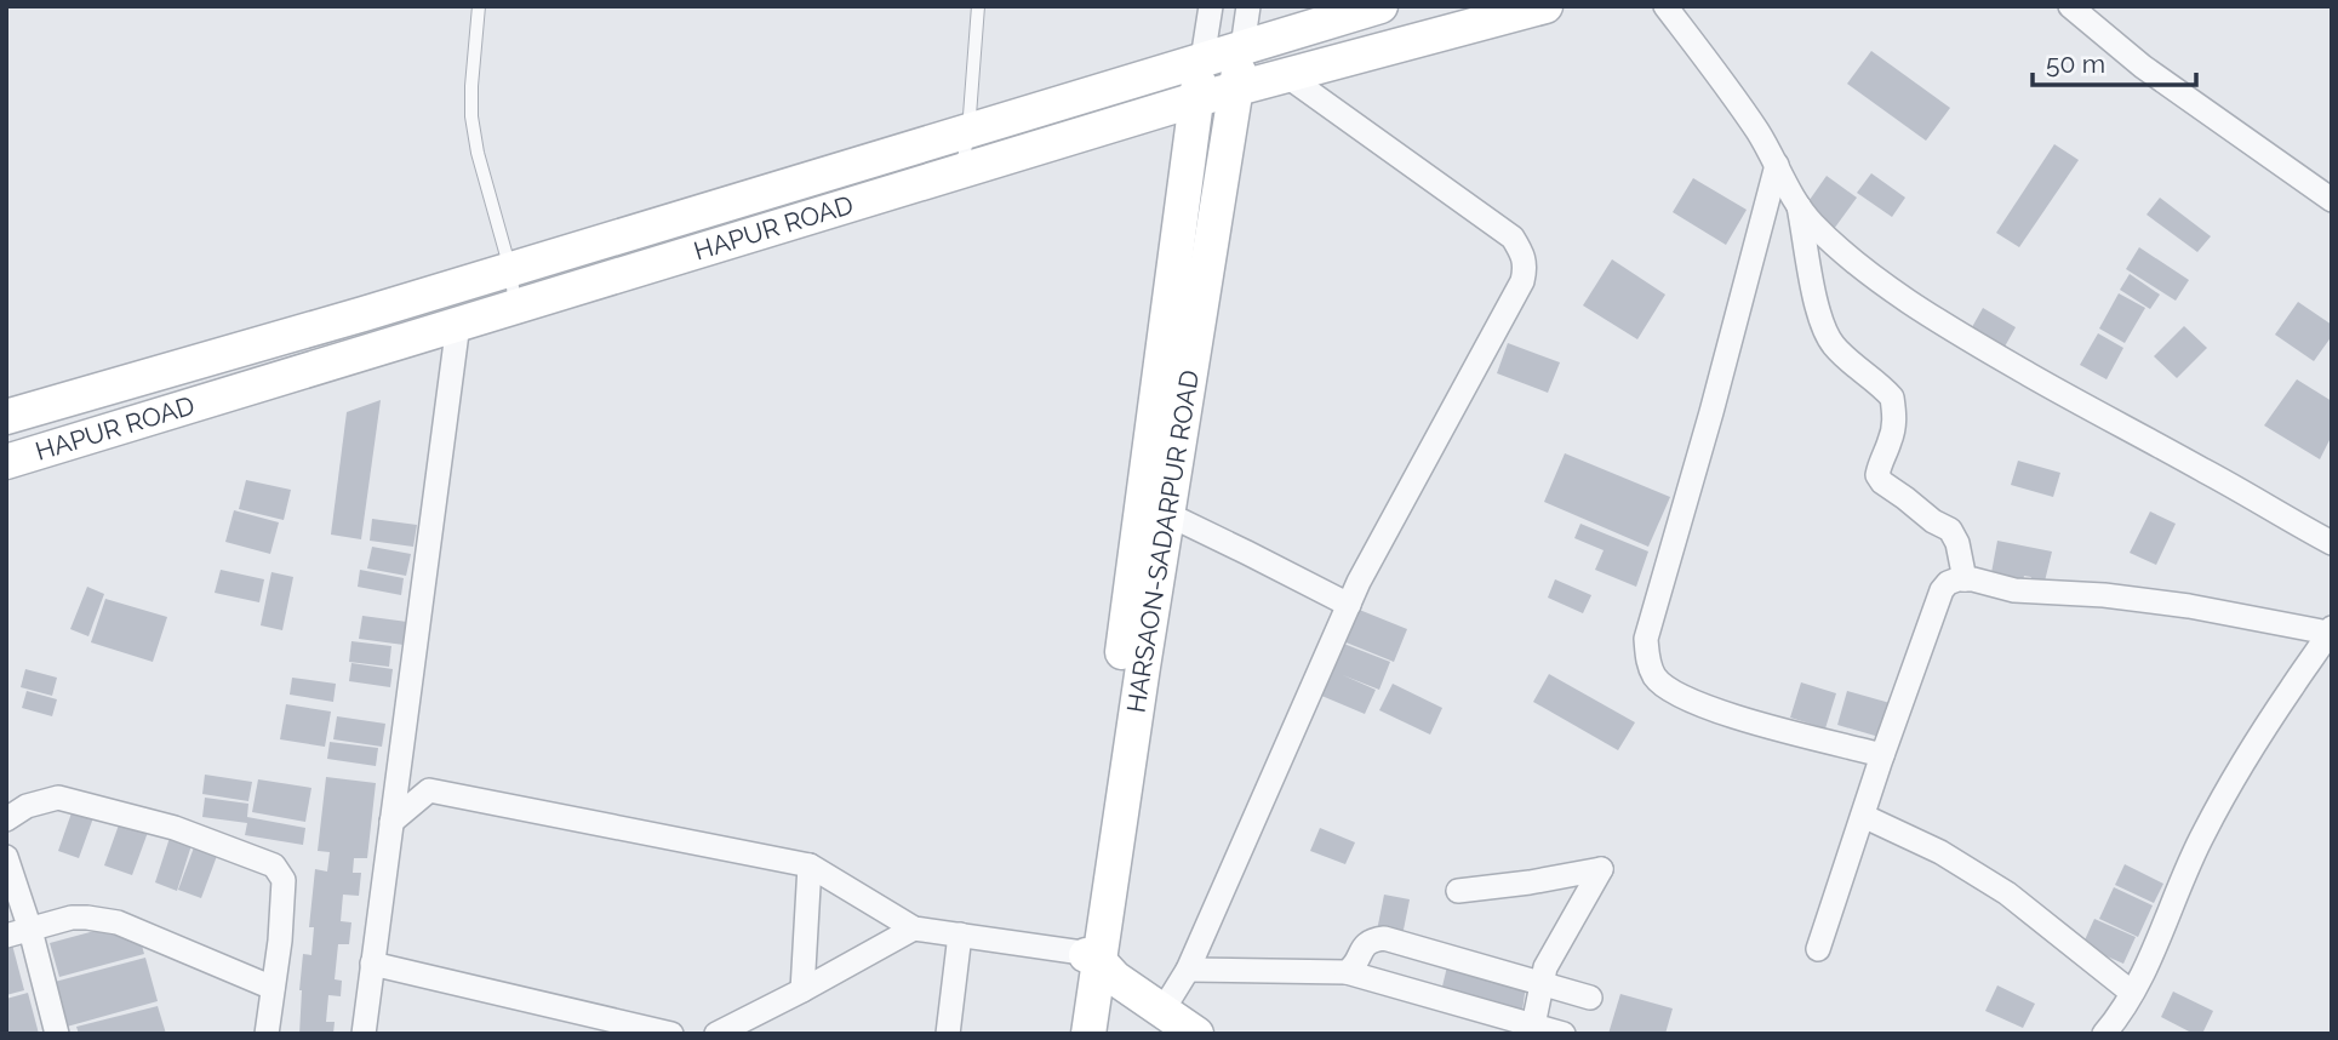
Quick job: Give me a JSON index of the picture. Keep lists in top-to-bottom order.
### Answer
{
  "streets": {
    "main road": ["HAPUR ROAD", "HARSAON-SADARPUR ROAD"]
  },
  "crossings": [
    ["HAPUR ROAD", "HARSAON-SADARPUR ROAD"]
  ],
  "scale_bar": "50 m"
}
